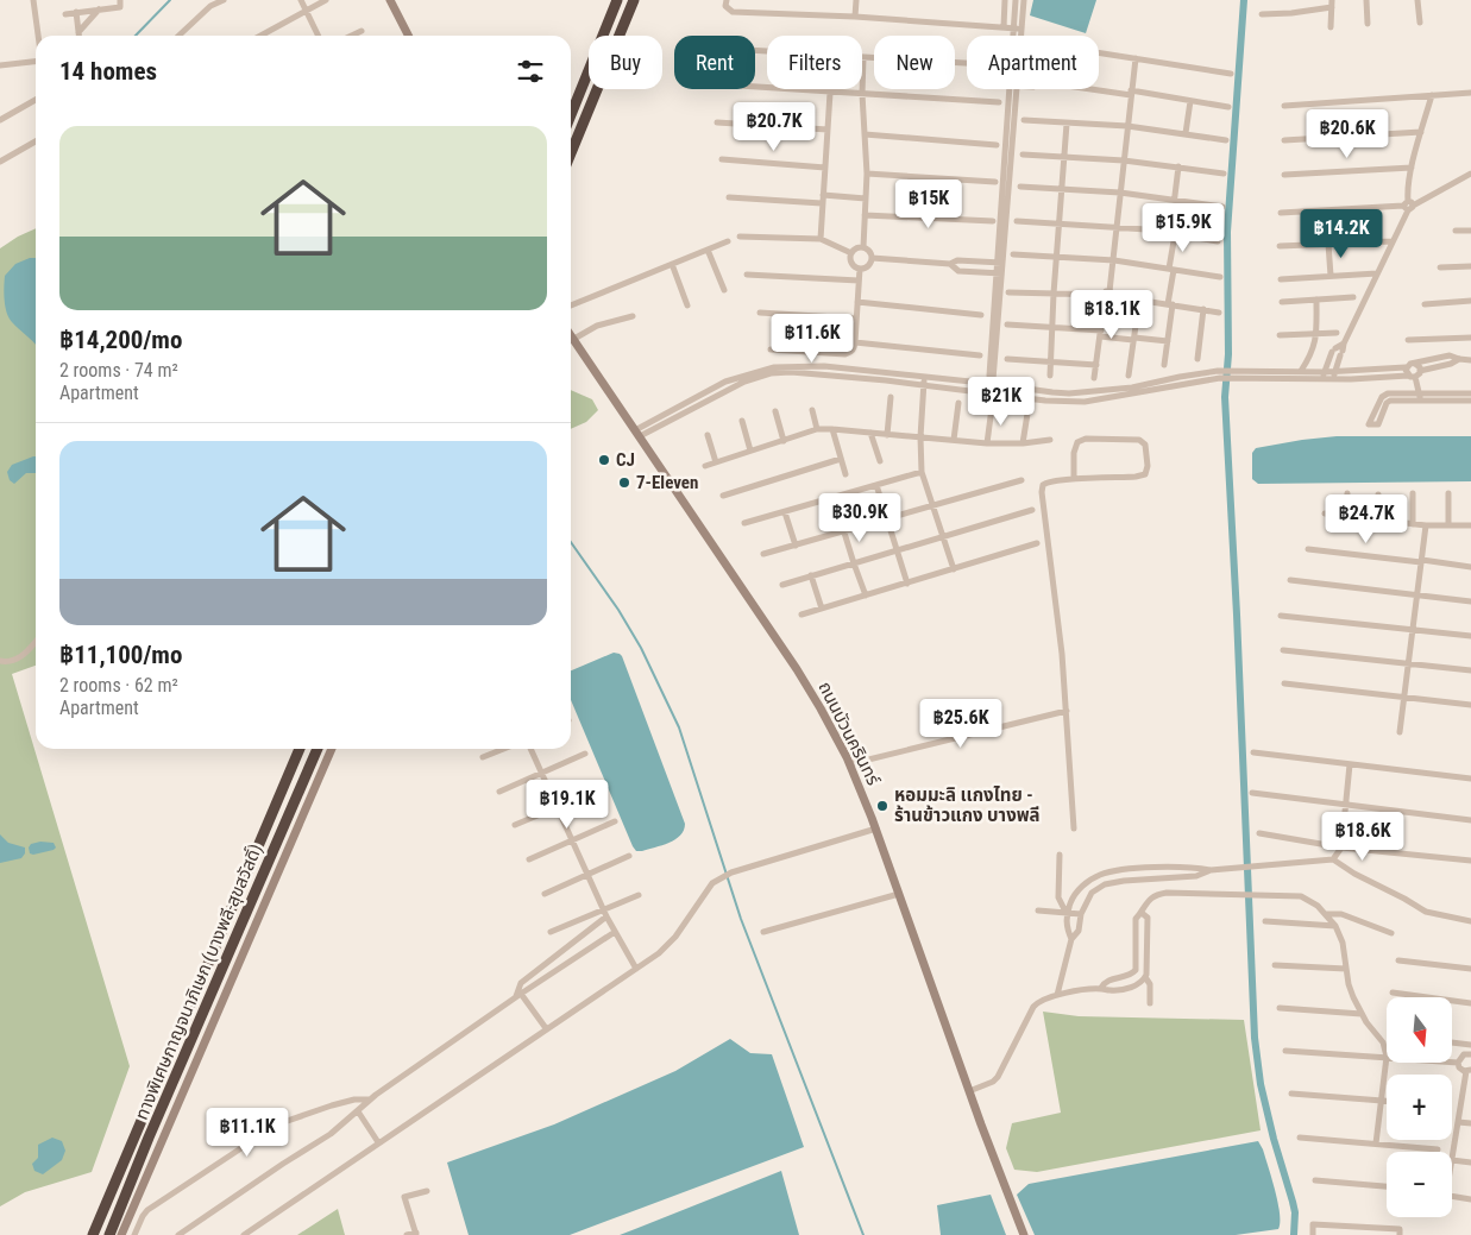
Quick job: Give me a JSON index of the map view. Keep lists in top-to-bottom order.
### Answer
{
  "streets": {
    "highway": ["ทางพิเศษกาญจนาภิเษก (บางพลี-สุขสวัสดิ์)"],
    "street": ["ถนนบัวนครินทร์"]
  },
  "places": ["CJ", "7-Eleven", "หอมมะลิ เเกงไทย - ร้านข้าวแกง บางพลี"],
  "north": "bottom",
  "page": {
    "chip": [
      "Buy",
      "Rent",
      "Filters",
      "New",
      "Apartment"
    ],
    "heading": "14 homes",
    "price": [
      "฿20.7K",
      "฿20.6K",
      "฿15K",
      "฿15.9K",
      "฿14.2K",
      "฿18.1K",
      "฿11.6K",
      "฿21K",
      "฿30.9K",
      "฿24.7K",
      "฿25.6K",
      "฿19.1K",
      "฿18.6K",
      "฿11.1K"
    ],
    "list": [
      {
        "name": "฿14,200/mo",
        "note": "2 rooms · 74 m² · Apartment"
      },
      {
        "name": "฿11,100/mo",
        "note": "2 rooms · 62 m² · Apartment"
      }
    ],
    "map_buttons": ["+", "−"]
  }
}
